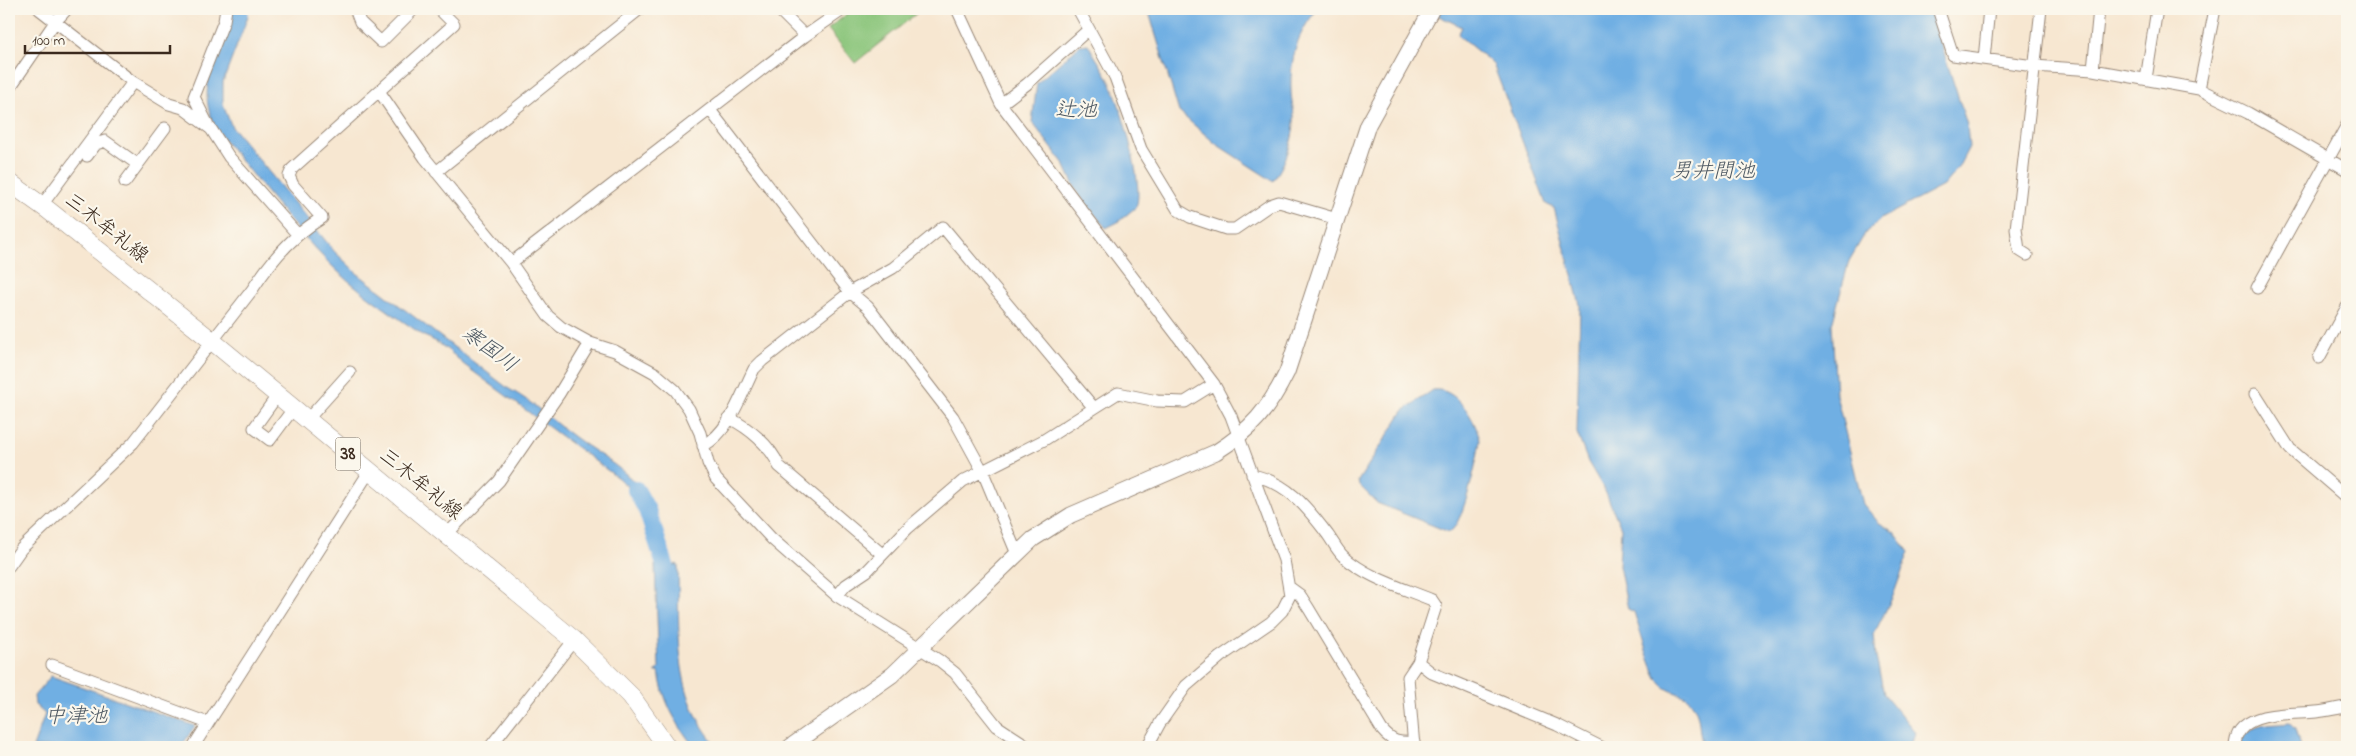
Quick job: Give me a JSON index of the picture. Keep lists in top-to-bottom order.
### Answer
{
  "streets": {
    "main road": ["三木牟礼線", "38"]
  },
  "water": [
    "辻池",
    "男井間池",
    "寒国川",
    "中津池"
  ],
  "scale_bar": "100 m"
}
